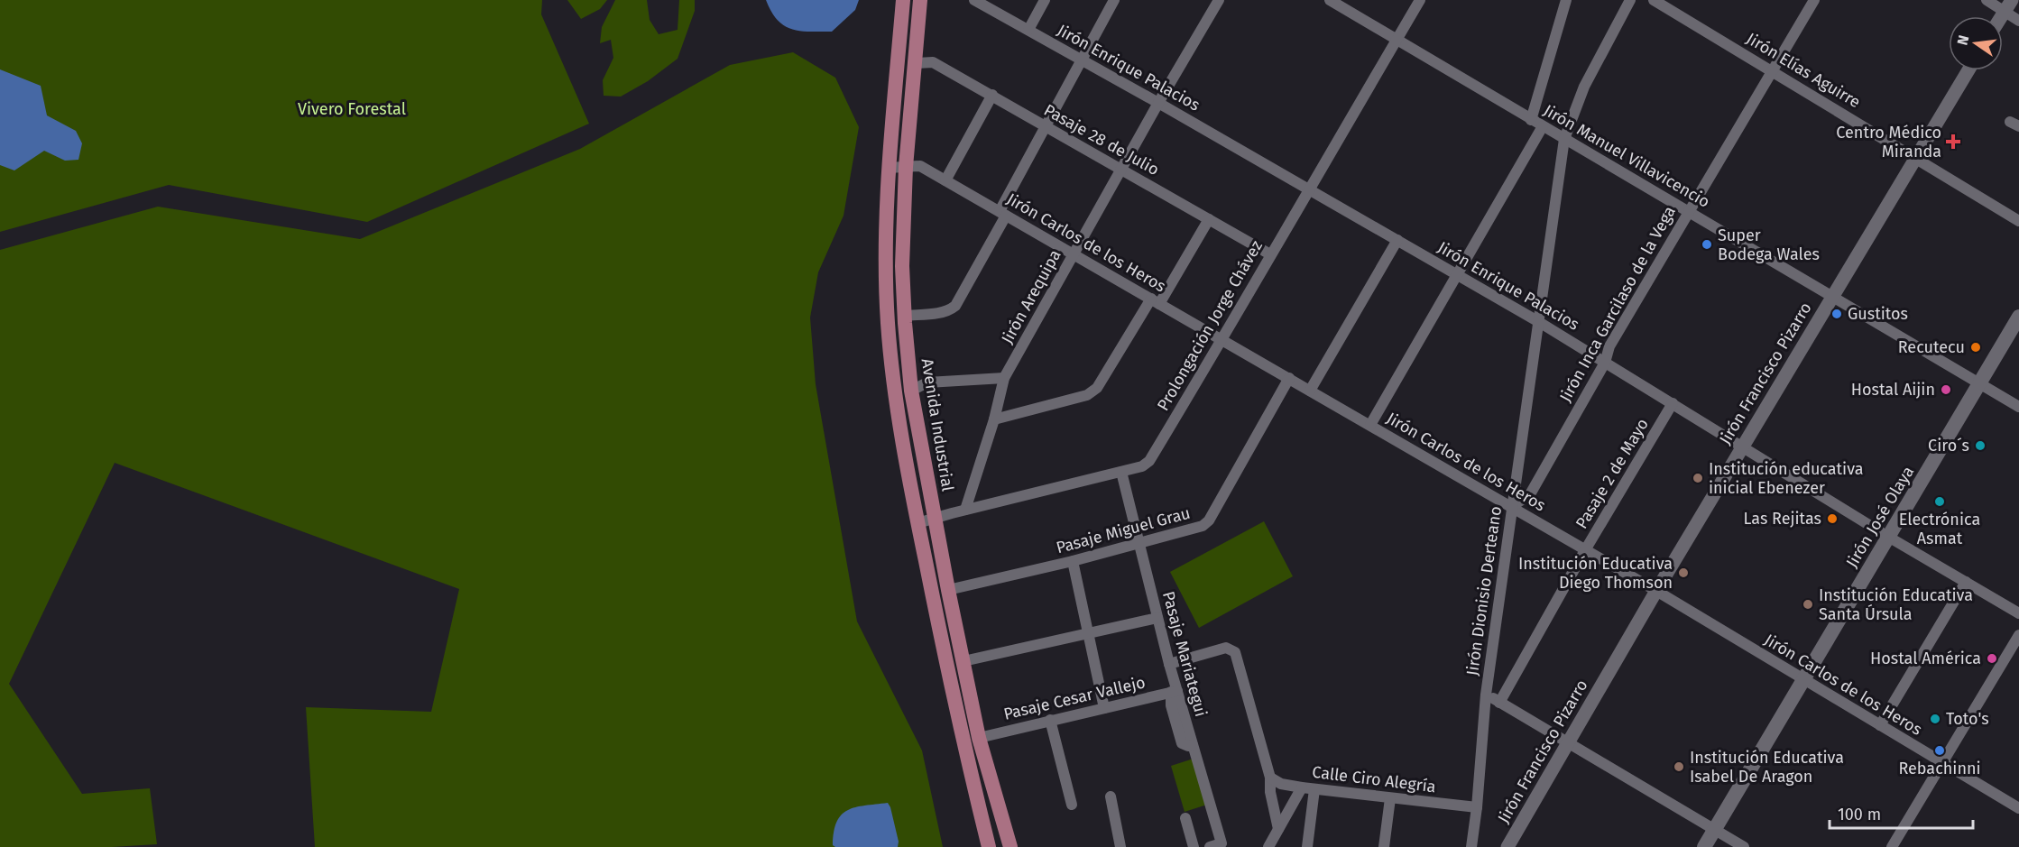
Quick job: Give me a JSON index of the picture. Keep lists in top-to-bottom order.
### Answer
{
  "streets": {
    "main road": ["Avenida Industrial", "Jirón José Olaya"],
    "street": [
      "Jirón Enrique Palacios",
      "Jirón Elías Aguirre",
      "Pasaje 28 de Julio",
      "Jirón Manuel Villavicencio",
      "Jirón Carlos de los Heros",
      "Jirón Arequipa",
      "Jirón Inca Garcilaso de la Vega",
      "Prolongación Jorge Chávez",
      "Jirón Francisco Pizarro",
      "Pasaje 2 de Mayo",
      "Pasaje Miguel Grau",
      "Jirón Dionisio Derteano",
      "Pasaje Mariategui",
      "Pasaje Cesar Vallejo",
      "Calle Ciro Alegría"
    ]
  },
  "crossings": [
    ["Jirón Enrique Palacios", "Jirón Arequipa"],
    ["Jirón Enrique Palacios", "Jirón Inca Garcilaso de la Vega"],
    ["Jirón Enrique Palacios", "Prolongación Jorge Chávez"],
    ["Jirón Enrique Palacios", "Jirón Francisco Pizarro"],
    ["Jirón Enrique Palacios", "Pasaje 2 de Mayo"],
    ["Jirón Enrique Palacios", "Jirón José Olaya"],
    ["Jirón Enrique Palacios", "Jirón Dionisio Derteano"],
    ["Jirón Elías Aguirre", "Jirón Inca Garcilaso de la Vega"],
    ["Jirón Elías Aguirre", "Jirón Francisco Pizarro"],
    ["Pasaje 28 de Julio", "Jirón Arequipa"],
    ["Pasaje 28 de Julio", "Prolongación Jorge Chávez"],
    ["Pasaje 28 de Julio", "Avenida Industrial"],
    ["Jirón Manuel Villavicencio", "Jirón Inca Garcilaso de la Vega"],
    ["Jirón Manuel Villavicencio", "Prolongación Jorge Chávez"],
    ["Jirón Manuel Villavicencio", "Jirón Francisco Pizarro"],
    ["Jirón Manuel Villavicencio", "Jirón José Olaya"],
    ["Jirón Manuel Villavicencio", "Jirón Dionisio Derteano"],
    ["Jirón Carlos de los Heros", "Jirón Arequipa"],
    ["Jirón Carlos de los Heros", "Jirón Inca Garcilaso de la Vega"],
    ["Jirón Carlos de los Heros", "Prolongación Jorge Chávez"],
    ["Jirón Carlos de los Heros", "Jirón Francisco Pizarro"],
    ["Jirón Carlos de los Heros", "Avenida Industrial"],
    ["Jirón Carlos de los Heros", "Pasaje 2 de Mayo"],
    ["Jirón Carlos de los Heros", "Jirón José Olaya"],
    ["Jirón Carlos de los Heros", "Pasaje Miguel Grau"],
    ["Jirón Carlos de los Heros", "Jirón Dionisio Derteano"],
    ["Jirón Arequipa", "Prolongación Jorge Chávez"],
    ["Jirón Inca Garcilaso de la Vega", "Jirón Dionisio Derteano"],
    ["Prolongación Jorge Chávez", "Avenida Industrial"],
    ["Prolongación Jorge Chávez", "Pasaje Mariategui"],
    ["Avenida Industrial", "Pasaje Miguel Grau"],
    ["Avenida Industrial", "Pasaje Cesar Vallejo"],
    ["Pasaje Miguel Grau", "Pasaje Mariategui"],
    ["Jirón Dionisio Derteano", "Calle Ciro Alegría"],
    ["Pasaje Mariategui", "Pasaje Cesar Vallejo"]
  ],
  "parks": ["Vivero Forestal"],
  "places": {
    "health": ["Centro Médico Miranda"],
    "other": [
      "Super Bodega Wales",
      "Gustitos",
      "Recutecu",
      "Hostal Aijin",
      "Ciro´s",
      "Institución educativa inicial Ebenezer",
      "Electrónica Asmat",
      "Las Rejitas",
      "Institución Educativa Diego Thomson",
      "Institución Educativa Santa Úrsula",
      "Hostal América",
      "Toto's",
      "Rebachinni",
      "Institución Educativa Isabel De Aragon"
    ]
  },
  "scale_bar": "100 m",
  "north": "left"
}
